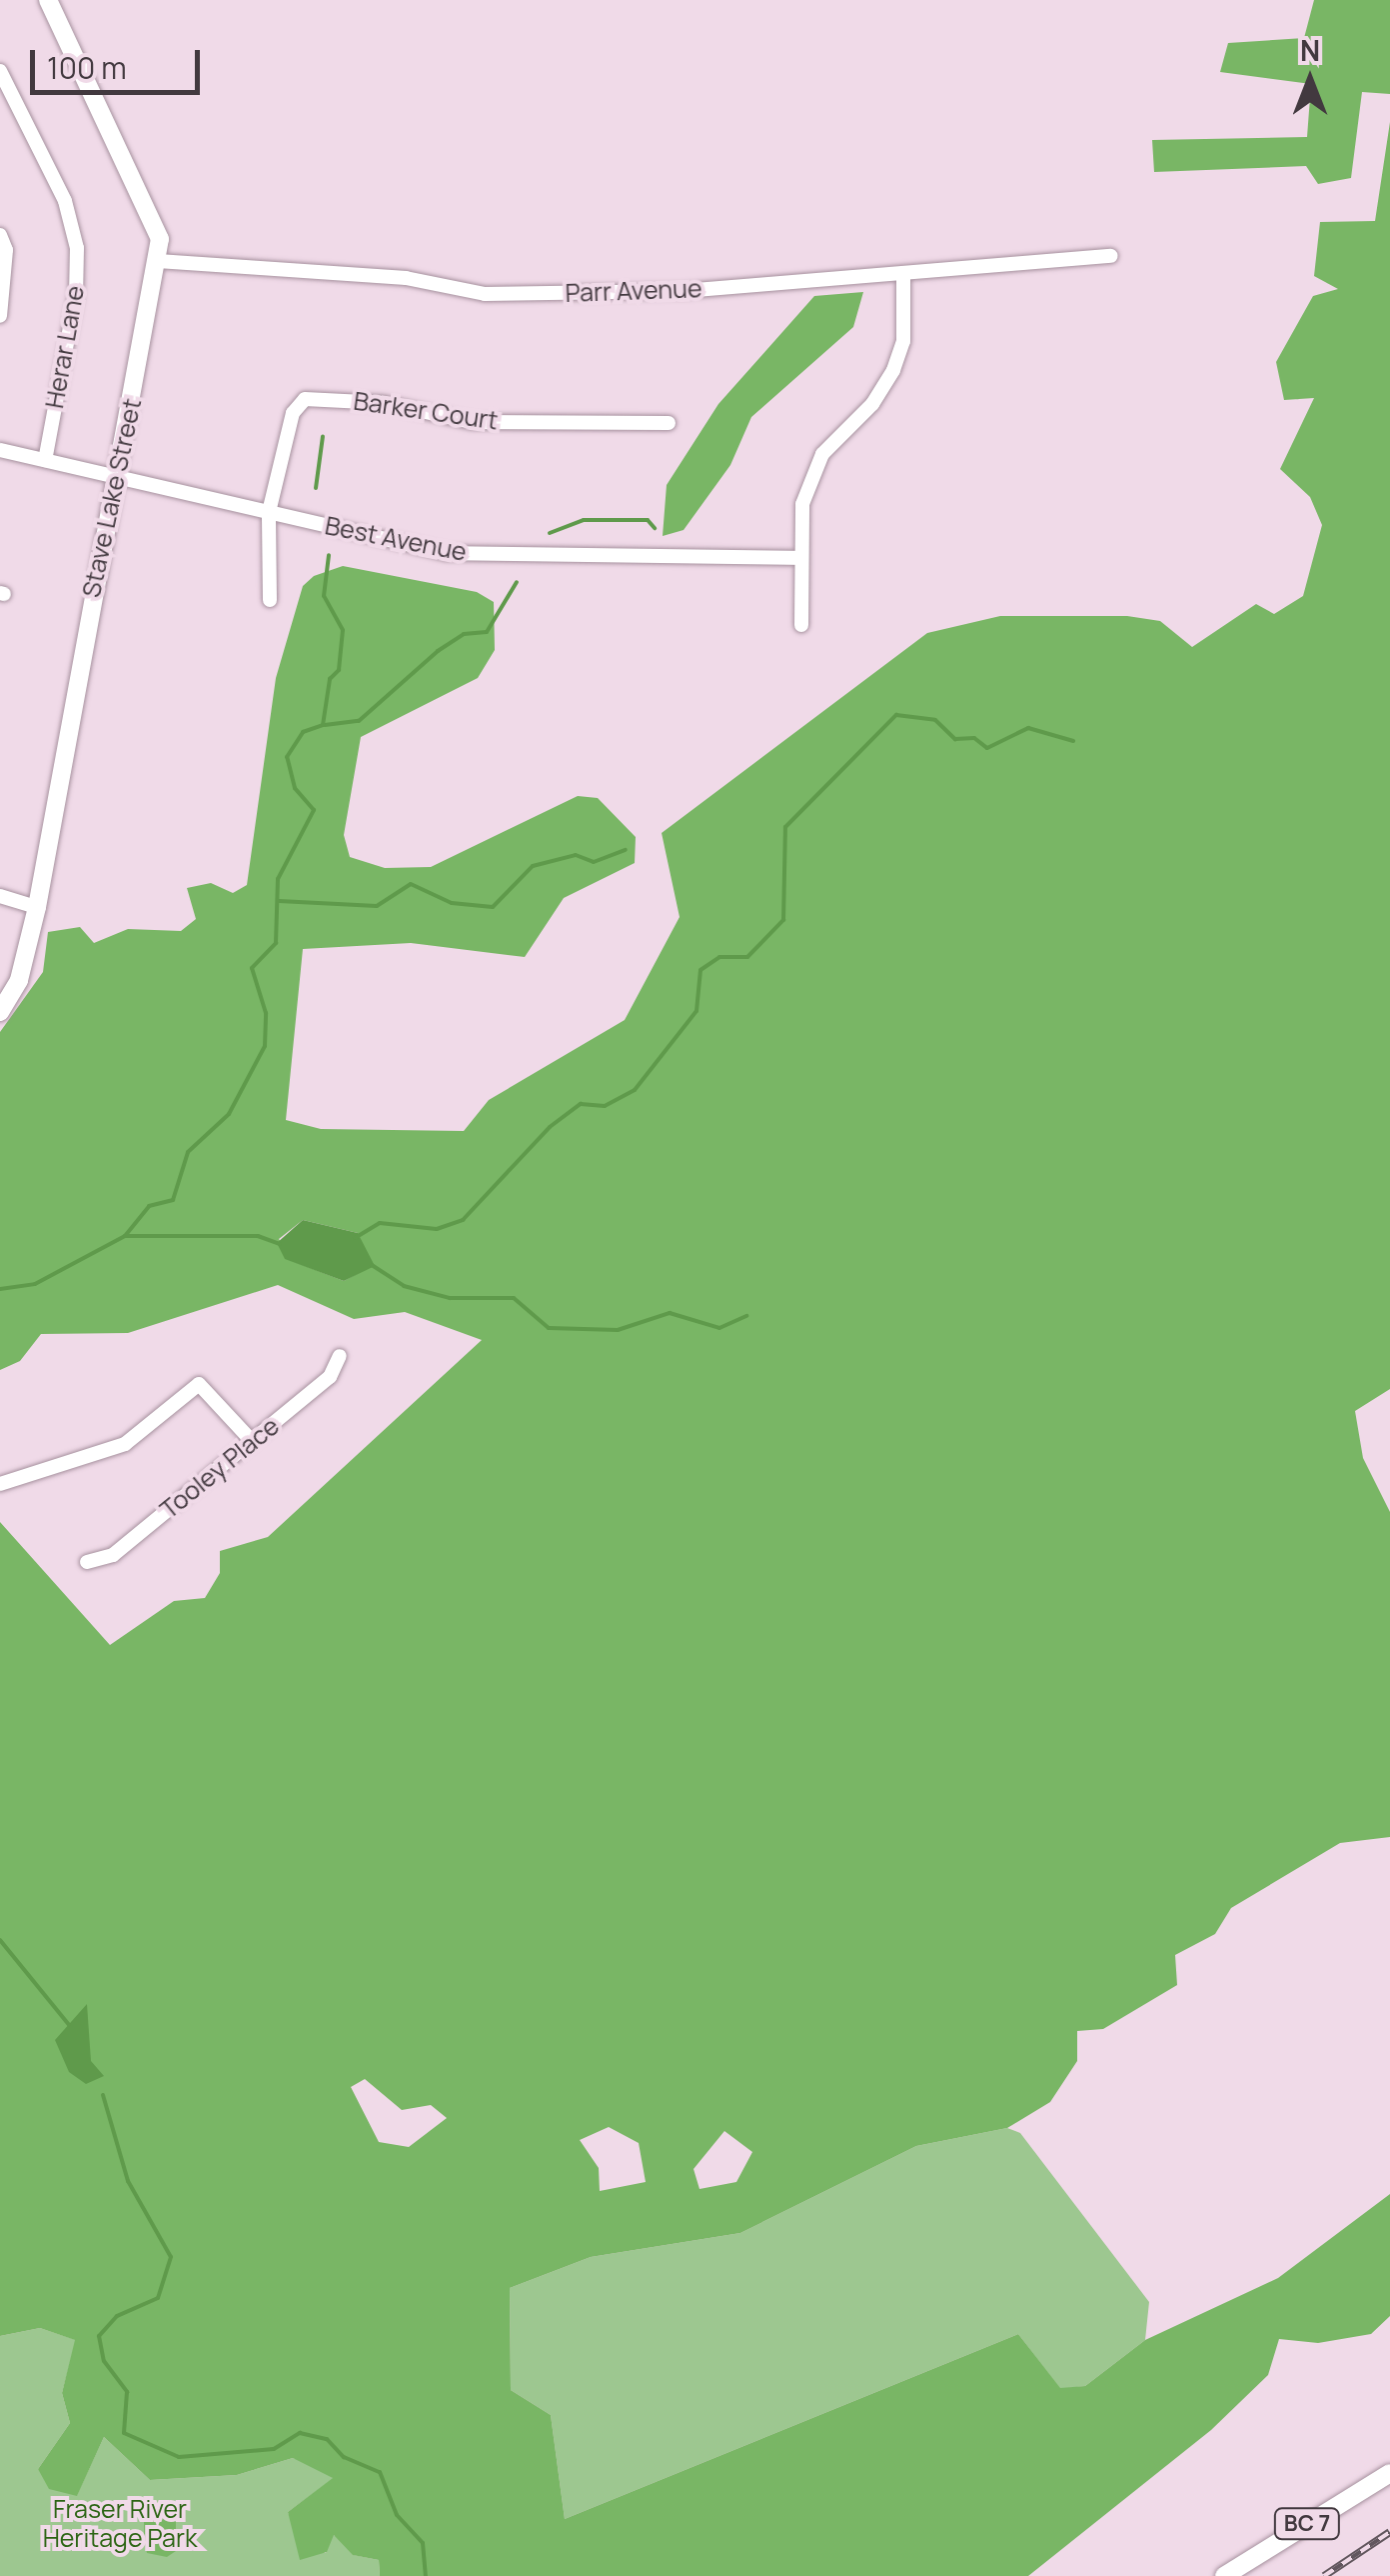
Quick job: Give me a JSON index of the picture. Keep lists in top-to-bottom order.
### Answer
{
  "streets": {
    "main road": ["Stave Lake Street", "BC 7"],
    "street": [
      "Parr Avenue",
      "Herar Lane",
      "Barker Court",
      "Best Avenue",
      "Tooley Place"
    ]
  },
  "crossings": [
    ["Parr Avenue", "Stave Lake Street"],
    ["Herar Lane", "Best Avenue"],
    ["Barker Court", "Best Avenue"],
    ["Stave Lake Street", "Best Avenue"]
  ],
  "parks": ["Fraser River Heritage Park"],
  "scale_bar": "100 m",
  "north": "top"
}
